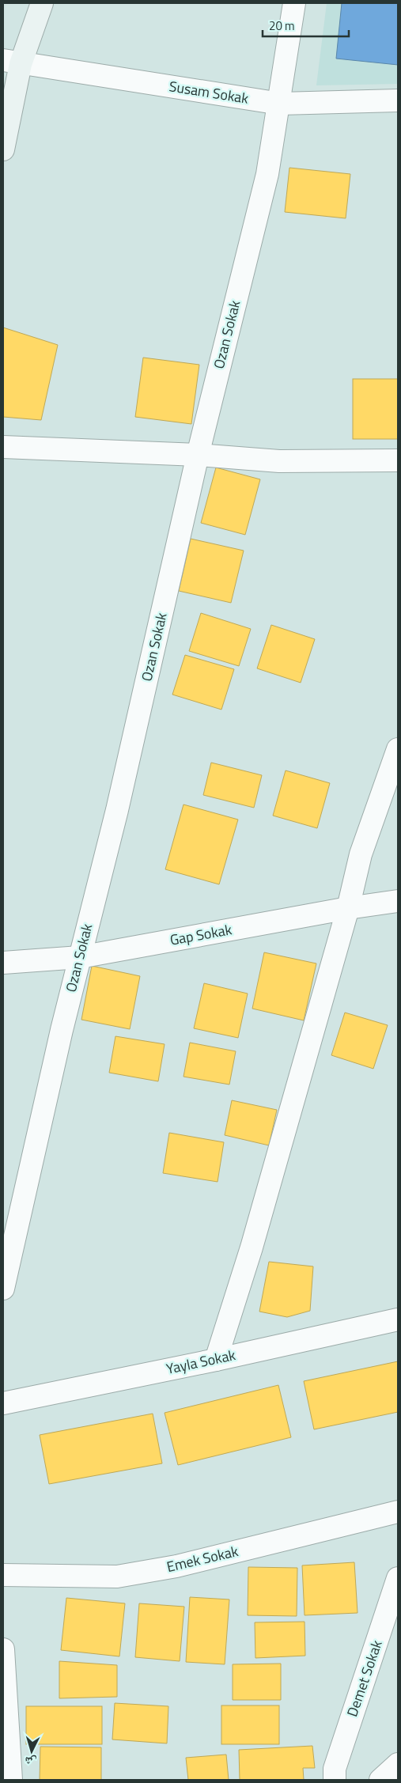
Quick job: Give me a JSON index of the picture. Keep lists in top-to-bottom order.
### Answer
{
  "streets": {
    "street": [
      "Susam Sokak",
      "Ozan Sokak",
      "Gap Sokak",
      "Yayla Sokak",
      "Emek Sokak",
      "Demet Sokak"
    ]
  },
  "crossings": [
    ["Susam Sokak", "Ozan Sokak"],
    ["Ozan Sokak", "Gap Sokak"]
  ],
  "scale_bar": "20 m",
  "north": "bottom"
}
